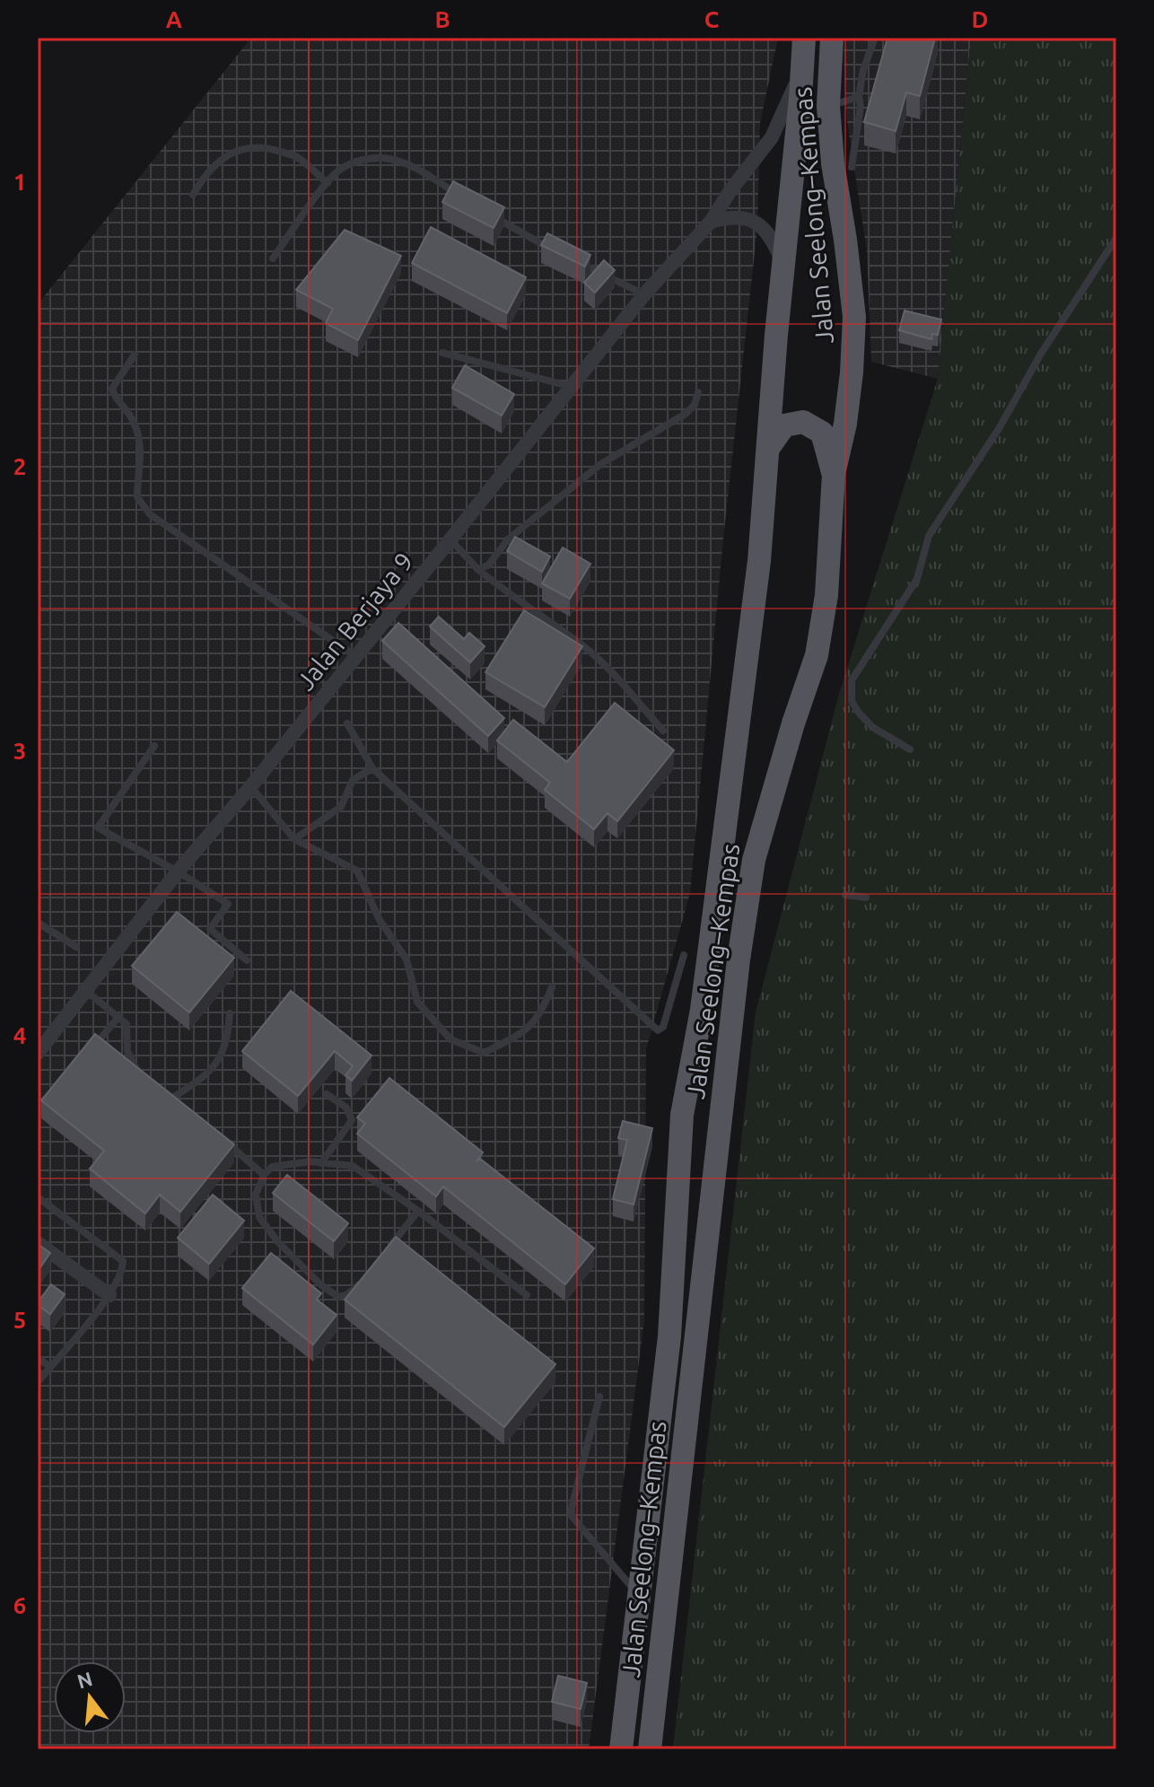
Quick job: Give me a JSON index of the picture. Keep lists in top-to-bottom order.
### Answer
{
  "streets": {
    "main road": ["Jalan Seelong–Kempas"],
    "street": ["Jalan Berjaya 9"]
  },
  "crossings": [
    ["Jalan Seelong–Kempas", "Jalan Berjaya 9"]
  ],
  "north": "top",
  "grid": {
    "columns": [
      "A",
      "B",
      "C",
      "D"
    ],
    "rows": [
      "1",
      "2",
      "3",
      "4",
      "5",
      "6"
    ]
  }
}
